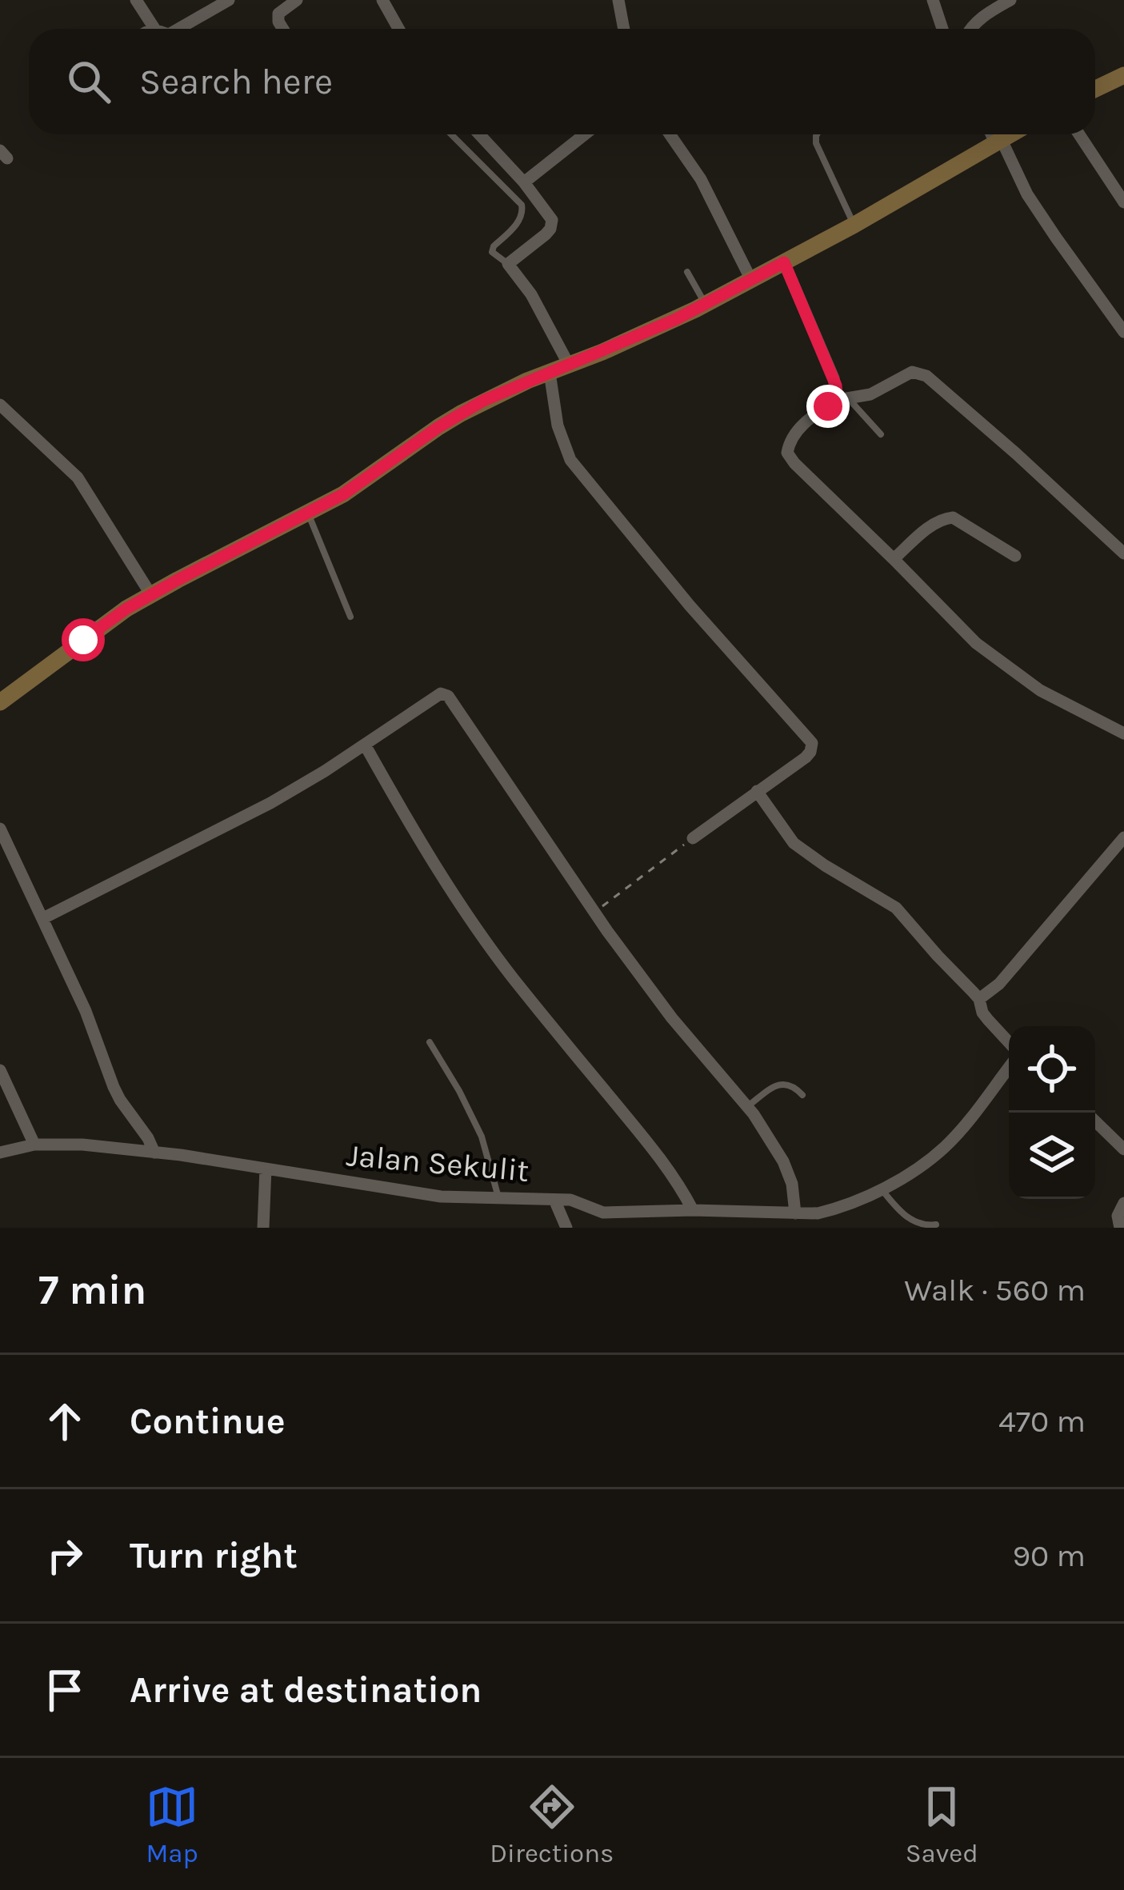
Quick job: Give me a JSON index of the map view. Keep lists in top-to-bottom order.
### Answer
{
  "streets": {
    "street": ["Jalan Sekulit"]
  },
  "page": {
    "search": "Search here",
    "heading": ["7 min", "Walk · 560 m"],
    "list": [
      ["Continue", "470 m"],
      ["Turn right", "90 m"],
      "Arrive at destination"
    ],
    "nav": ["Map", "Directions", "Saved"]
  }
}
